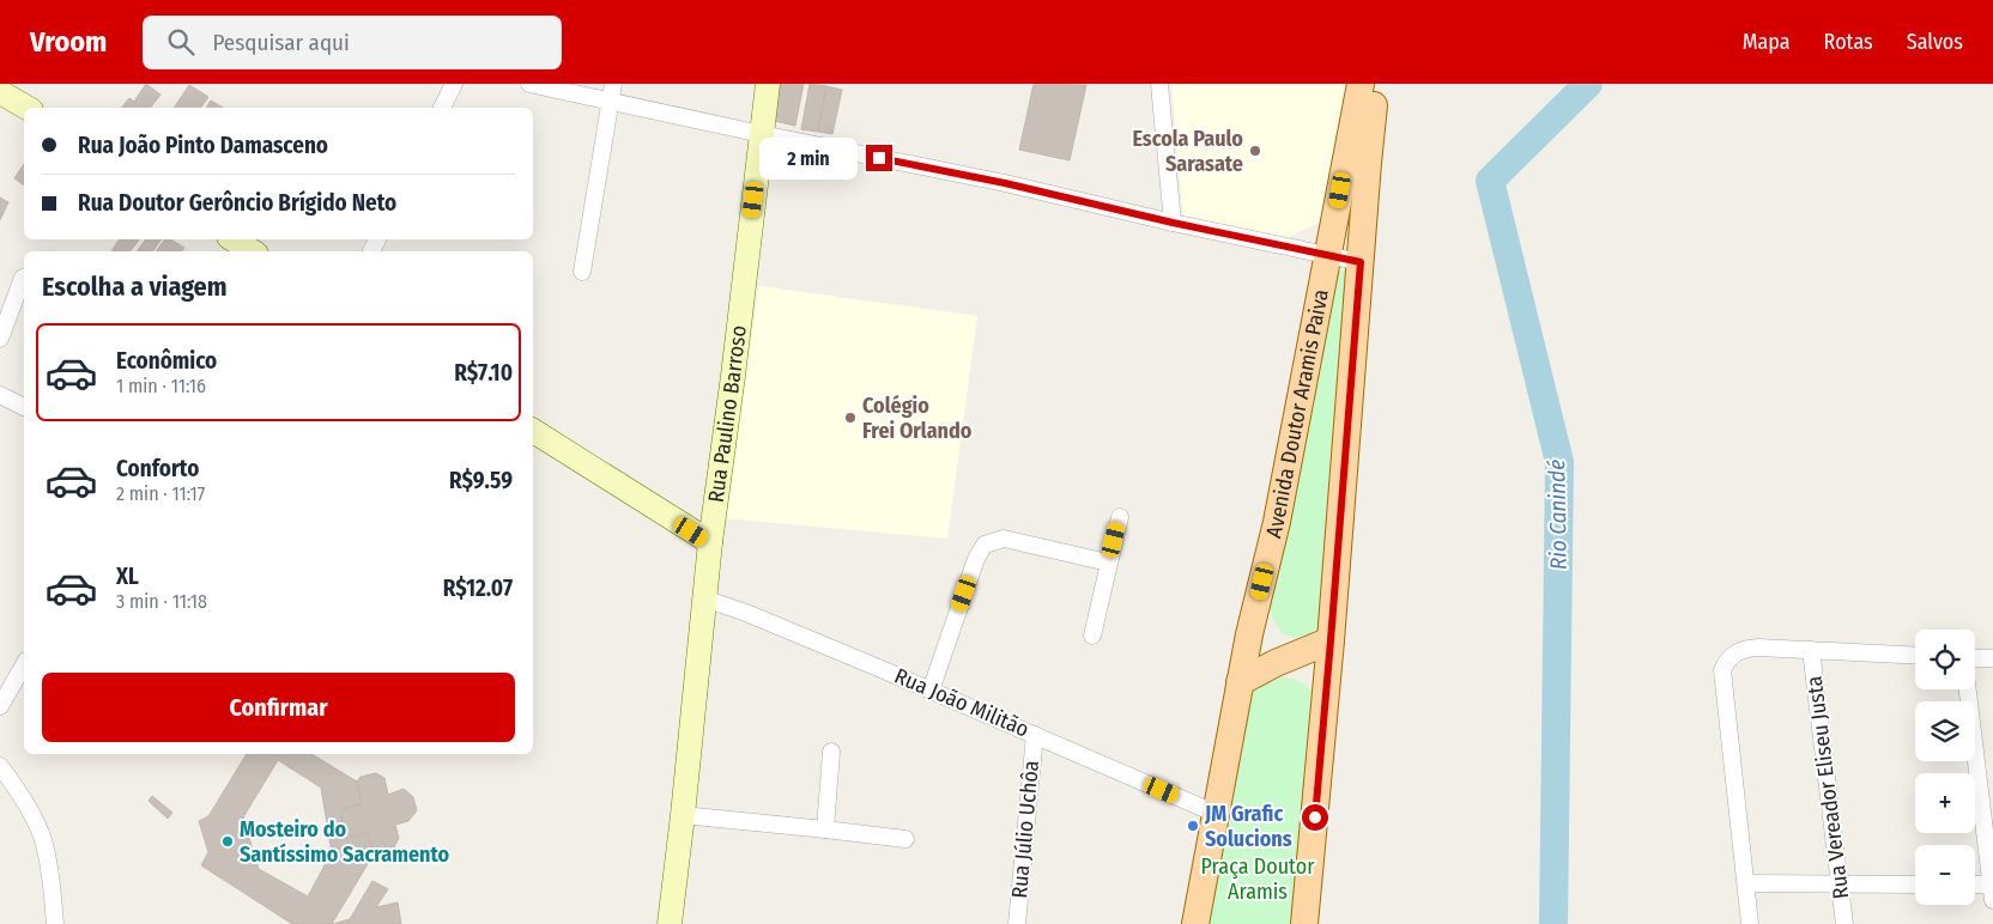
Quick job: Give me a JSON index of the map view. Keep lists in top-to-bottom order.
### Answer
{
  "streets": {
    "main road": ["Avenida Doutor Aramis Paiva"],
    "street": [
      "Rua Paulino Barroso",
      "Rua João Militão",
      "Rua Vereador Eliseu Justa",
      "Rua Júlio Uchôa"
    ]
  },
  "crossings": [
    ["Avenida Doutor Aramis Paiva", "Rua João Militão"],
    ["Rua Paulino Barroso", "Rua João Militão"],
    ["Rua João Militão", "Rua Júlio Uchôa"]
  ],
  "water": ["Rio Canindé"],
  "parks": ["Praça Doutor Aramis"],
  "places": [
    "Escola Paulo Sarasate",
    "Colégio Frei Orlando",
    "JM Grafic Solucions",
    "Mosteiro do Santíssimo Sacramento"
  ],
  "page": {
    "header": "Vroom",
    "search": "Pesquisar aqui",
    "nav": ["Mapa", "Rotas", "Salvos"],
    "banner": ["Rua João Pinto Damasceno", "Rua Doutor Gerôncio Brígido Neto"],
    "bubble": "2 min",
    "heading": "Escolha a viagem",
    "list": [
      {
        "name": "Econômico",
        "note": "1 min · 11:16",
        "value": "R$7.10"
      },
      {
        "name": "Conforto",
        "note": "2 min · 11:17",
        "value": "R$9.59"
      },
      {
        "name": "XL",
        "note": "3 min · 11:18",
        "value": "R$12.07"
      }
    ],
    "map_buttons": ["+", "−"],
    "buttons": "Confirmar"
  }
}
